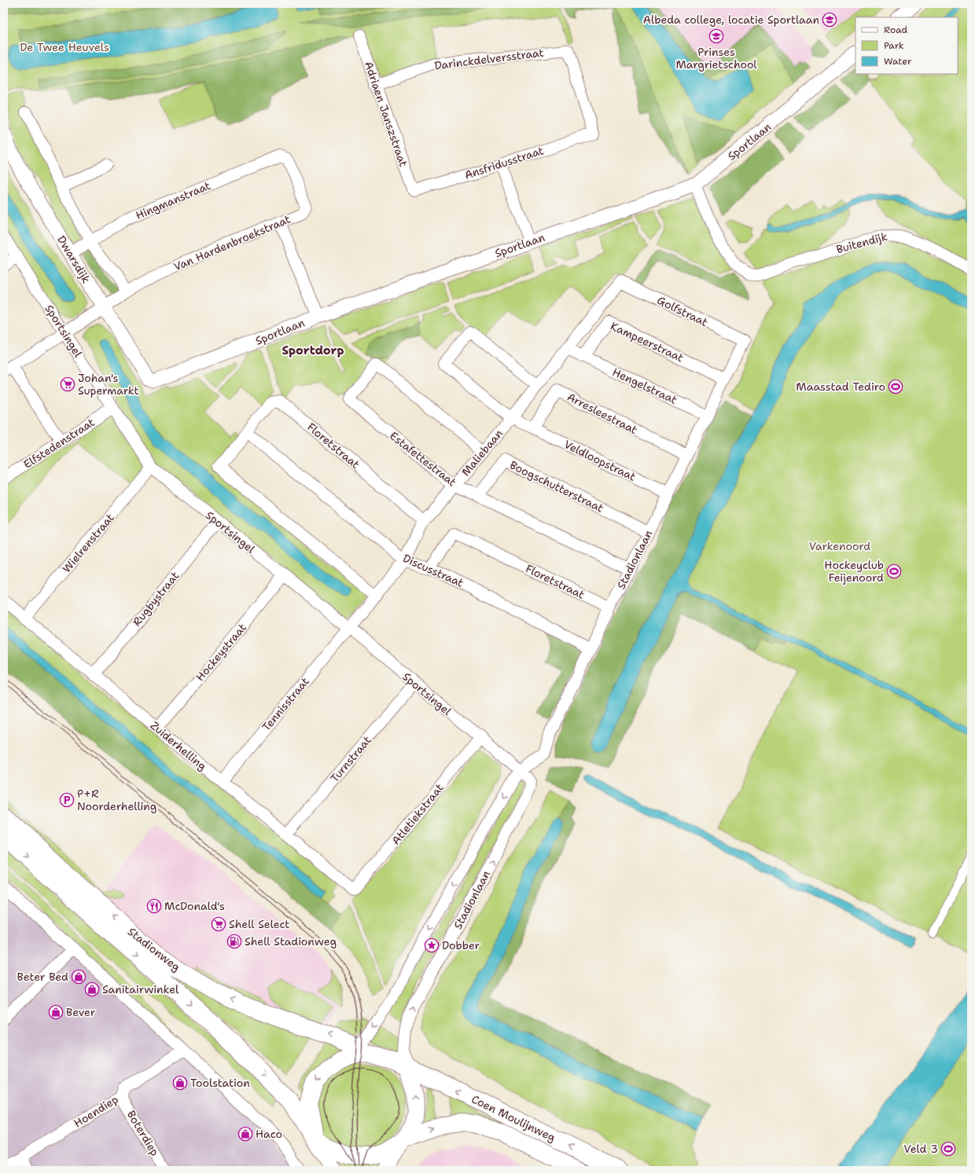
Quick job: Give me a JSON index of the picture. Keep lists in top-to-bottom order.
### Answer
{
  "streets": {
    "main road": ["Stadionweg", "Coen Moulijnweg"],
    "street": [
      "Darinckdelversstraat",
      "Adriaen Janszstraat",
      "Sportlaan",
      "Ansfridusstraat",
      "Hingmanstraat",
      "Van Hardenbroekstraat",
      "Buitendijk",
      "Dwarsdijk",
      "Golfstraat",
      "Sportsingel",
      "Kampeerstraat",
      "Hengelstraat",
      "Arresleestraat",
      "Elfstedenstraat",
      "Floretstraat",
      "Maliebaan",
      "Estafettestraat",
      "Veldloopstraat",
      "Boogschutterstraat",
      "Wielrenstraat",
      "Stadionlaan",
      "Discusstraat",
      "Rugbystraat",
      "Hockeystraat",
      "Tennisstraat",
      "Zuiderhelling",
      "Turnstraat",
      "Atletiekstraat",
      "Hoendiep",
      "Boterdiep"
    ]
  },
  "crossings": [
    ["Darinckdelversstraat", "Adriaen Janszstraat"],
    ["Darinckdelversstraat", "Ansfridusstraat"],
    ["Adriaen Janszstraat", "Ansfridusstraat"],
    ["Sportlaan", "Buitendijk"],
    ["Sportlaan", "Dwarsdijk"],
    ["Hingmanstraat", "Van Hardenbroekstraat"],
    ["Hingmanstraat", "Dwarsdijk"],
    ["Van Hardenbroekstraat", "Dwarsdijk"],
    ["Van Hardenbroekstraat", "Sportsingel"],
    ["Golfstraat", "Maliebaan"],
    ["Golfstraat", "Stadionlaan"],
    ["Sportsingel", "Elfstedenstraat"],
    ["Sportsingel", "Maliebaan"],
    ["Sportsingel", "Wielrenstraat"],
    ["Sportsingel", "Stadionlaan"],
    ["Sportsingel", "Rugbystraat"],
    ["Sportsingel", "Hockeystraat"],
    ["Sportsingel", "Tennisstraat"],
    ["Sportsingel", "Turnstraat"],
    ["Sportsingel", "Atletiekstraat"],
    ["Kampeerstraat", "Hengelstraat"],
    ["Kampeerstraat", "Stadionlaan"],
    ["Hengelstraat", "Stadionlaan"],
    ["Arresleestraat", "Veldloopstraat"],
    ["Arresleestraat", "Stadionlaan"],
    ["Floretstraat", "Maliebaan"],
    ["Floretstraat", "Stadionlaan"],
    ["Floretstraat", "Discusstraat"],
    ["Maliebaan", "Estafettestraat"],
    ["Maliebaan", "Veldloopstraat"],
    ["Maliebaan", "Discusstraat"],
    ["Maliebaan", "Tennisstraat"],
    ["Estafettestraat", "Boogschutterstraat"],
    ["Estafettestraat", "Stadionlaan"],
    ["Veldloopstraat", "Stadionlaan"],
    ["Boogschutterstraat", "Stadionlaan"],
    ["Wielrenstraat", "Zuiderhelling"],
    ["Stadionlaan", "Discusstraat"],
    ["Stadionlaan", "Stadionweg"],
    ["Stadionlaan", "Coen Moulijnweg"],
    ["Rugbystraat", "Zuiderhelling"],
    ["Hockeystraat", "Zuiderhelling"],
    ["Tennisstraat", "Zuiderhelling"],
    ["Zuiderhelling", "Turnstraat"],
    ["Zuiderhelling", "Atletiekstraat"],
    ["Stadionweg", "Coen Moulijnweg"],
    ["Hoendiep", "Boterdiep"]
  ],
  "districts": ["Sportdorp"],
  "parks": ["De Twee Heuvels", "Varkenoord"],
  "places": {
    "school or university": ["Albeda college, locatie Sportlaan", "Prinses Margrietschool"],
    "supermarket": ["Johan's Supermarkt", "Shell Select"],
    "sports": ["Maasstad Tediro", "Hockeyclub Feijenoord", "Veld 3"],
    "parking": ["P+R Noorderhelling"],
    "restaurant": ["McDonald's"],
    "fuel station": ["Shell Stadionweg"],
    "place": ["Dobber"],
    "shop": [
      "Beter Bed",
      "Sanitairwinkel",
      "Bever",
      "Toolstation",
      "Haco"
    ]
  },
  "legend": ["Road", "Park", "Water"]
}
